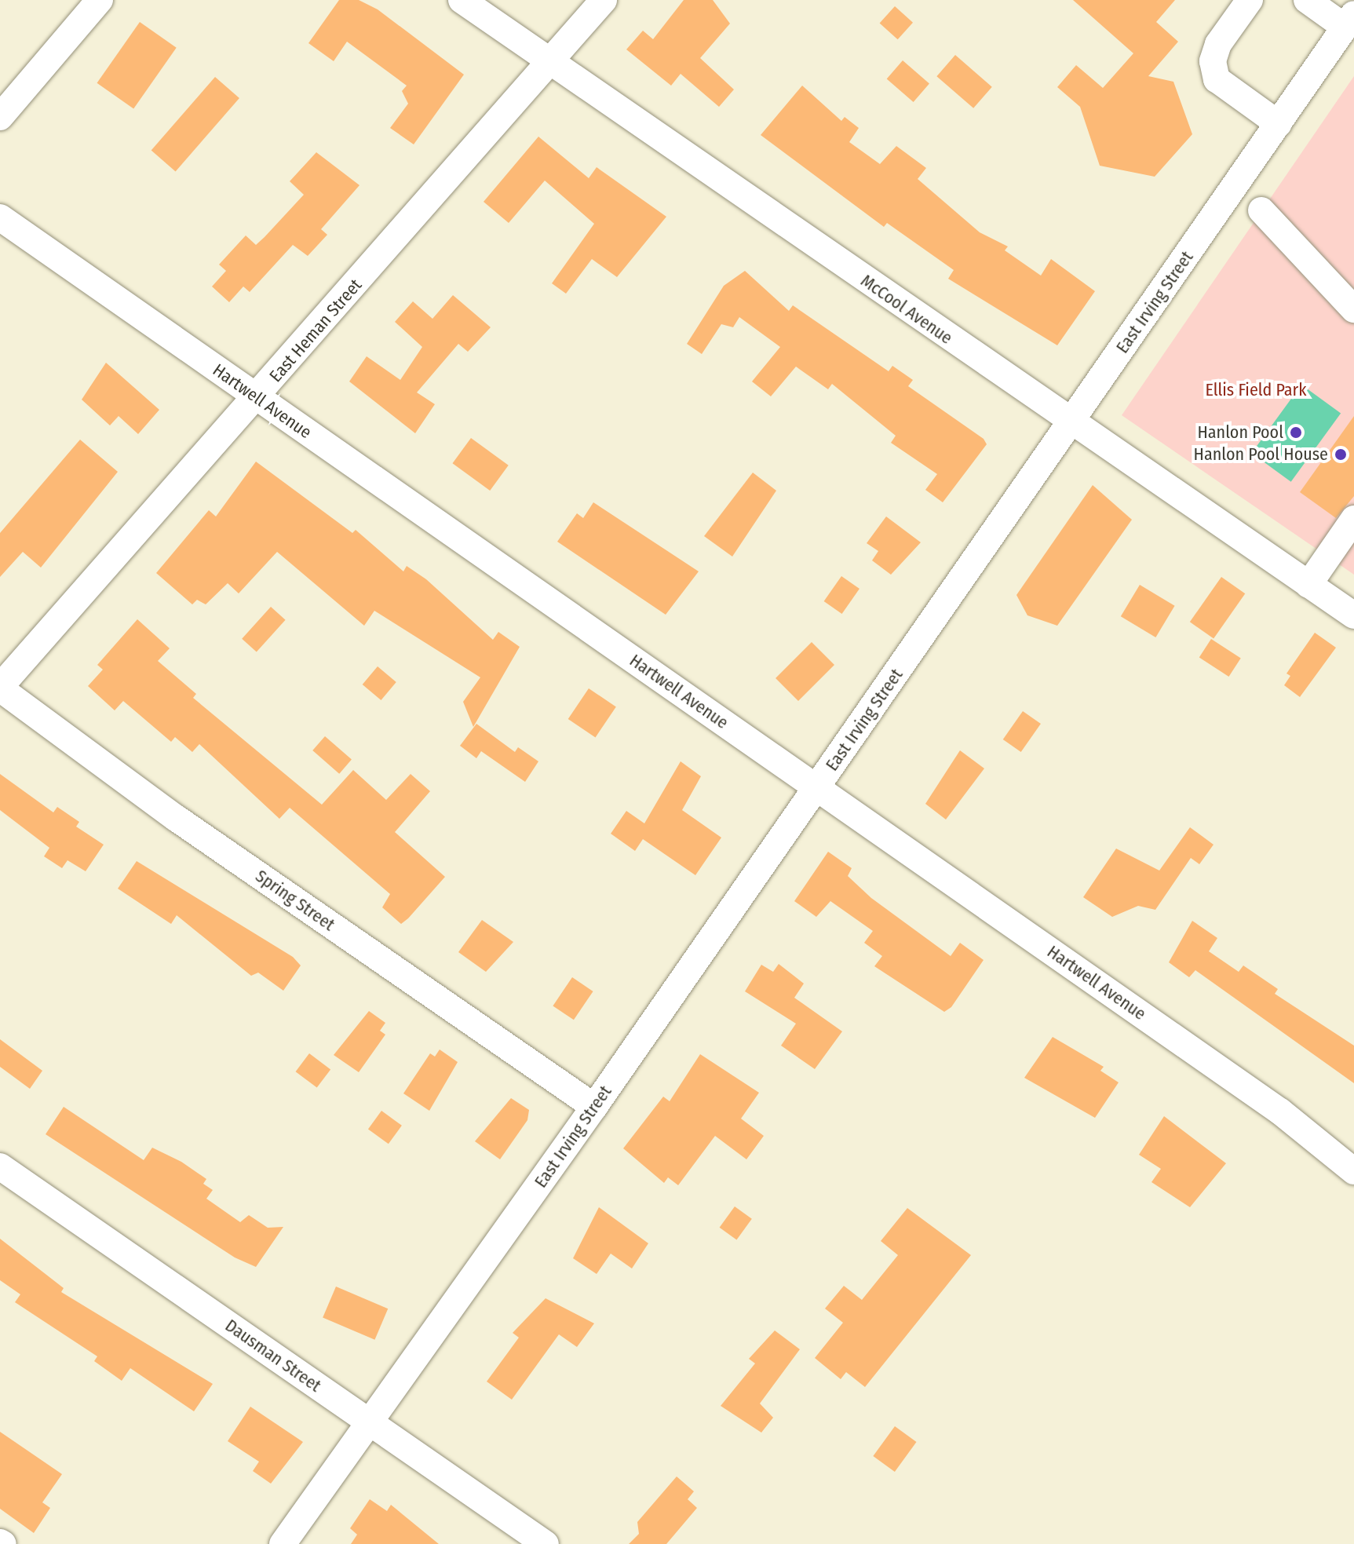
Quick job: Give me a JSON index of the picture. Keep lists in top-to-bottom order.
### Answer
{
  "streets": {
    "street": [
      "East Irving Street",
      "McCool Avenue",
      "East Heman Street",
      "Hartwell Avenue",
      "Spring Street",
      "Dausman Street"
    ]
  },
  "crossings": [
    ["East Irving Street", "McCool Avenue"],
    ["East Irving Street", "Hartwell Avenue"],
    ["East Irving Street", "Spring Street"],
    ["East Irving Street", "Dausman Street"],
    ["McCool Avenue", "East Heman Street"],
    ["East Heman Street", "Hartwell Avenue"],
    ["East Heman Street", "Spring Street"]
  ],
  "parks": ["Ellis Field Park"],
  "places": ["Hanlon Pool", "Hanlon Pool House"]
}
